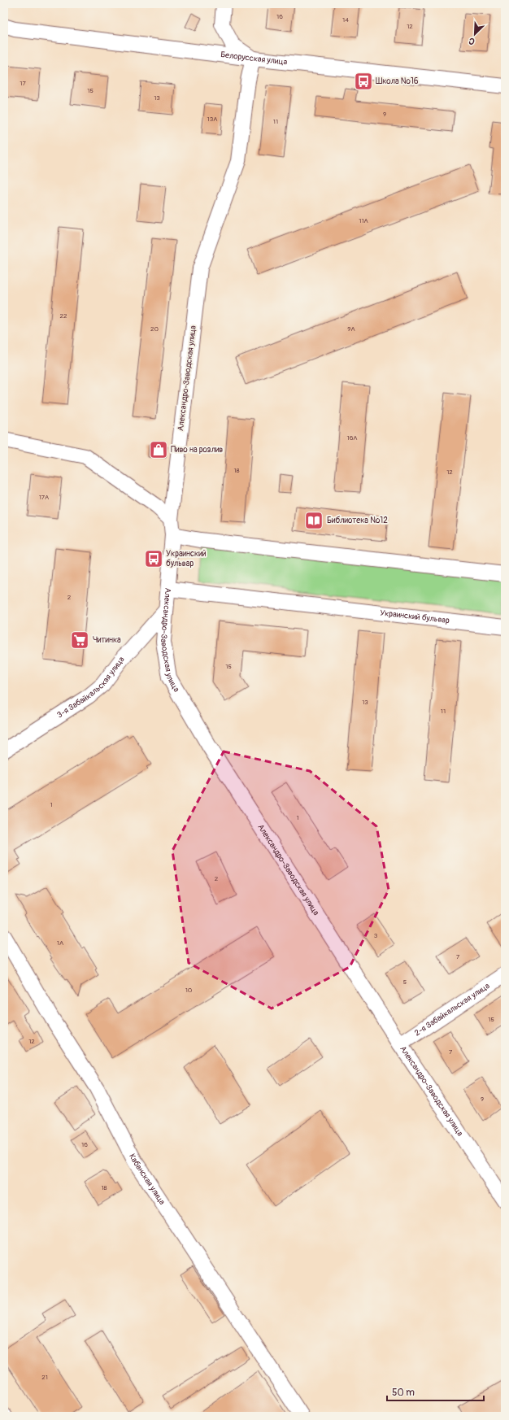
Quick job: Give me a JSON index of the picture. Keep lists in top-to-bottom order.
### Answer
{
  "streets": {
    "street": [
      "Белорусская улица",
      "Александро-Заводская улица",
      "Украинский бульвар",
      "3-я Забайкальская улица",
      "2-я Забайкальская улица",
      "Кабанская улица"
    ]
  },
  "crossings": [
    ["Белорусская улица", "Александро-Заводская улица"],
    ["Александро-Заводская улица", "Украинский бульвар"],
    ["Александро-Заводская улица", "3-я Забайкальская улица"],
    ["Александро-Заводская улица", "2-я Забайкальская улица"]
  ],
  "places": {
    "bus stop": ["Школа №16", "Украинский бульвар"],
    "shop": ["Пиво на розлив"],
    "library": ["Библиотека №12"],
    "supermarket": ["Читинка"]
  },
  "house_numbers": [
    "16",
    "14",
    "12",
    "17",
    "15",
    "13",
    "9",
    "13А",
    "11",
    "11А",
    "22",
    "20",
    "9А",
    "16А",
    "18",
    "12",
    "17А",
    "2",
    "15",
    "13",
    "11",
    "1",
    "1",
    "2",
    "3",
    "1А",
    "7",
    "5",
    "10",
    "15",
    "12",
    "7",
    "9",
    "16",
    "18",
    "21"
  ],
  "scale_bar": "50 m",
  "north": "bottom left"
}
